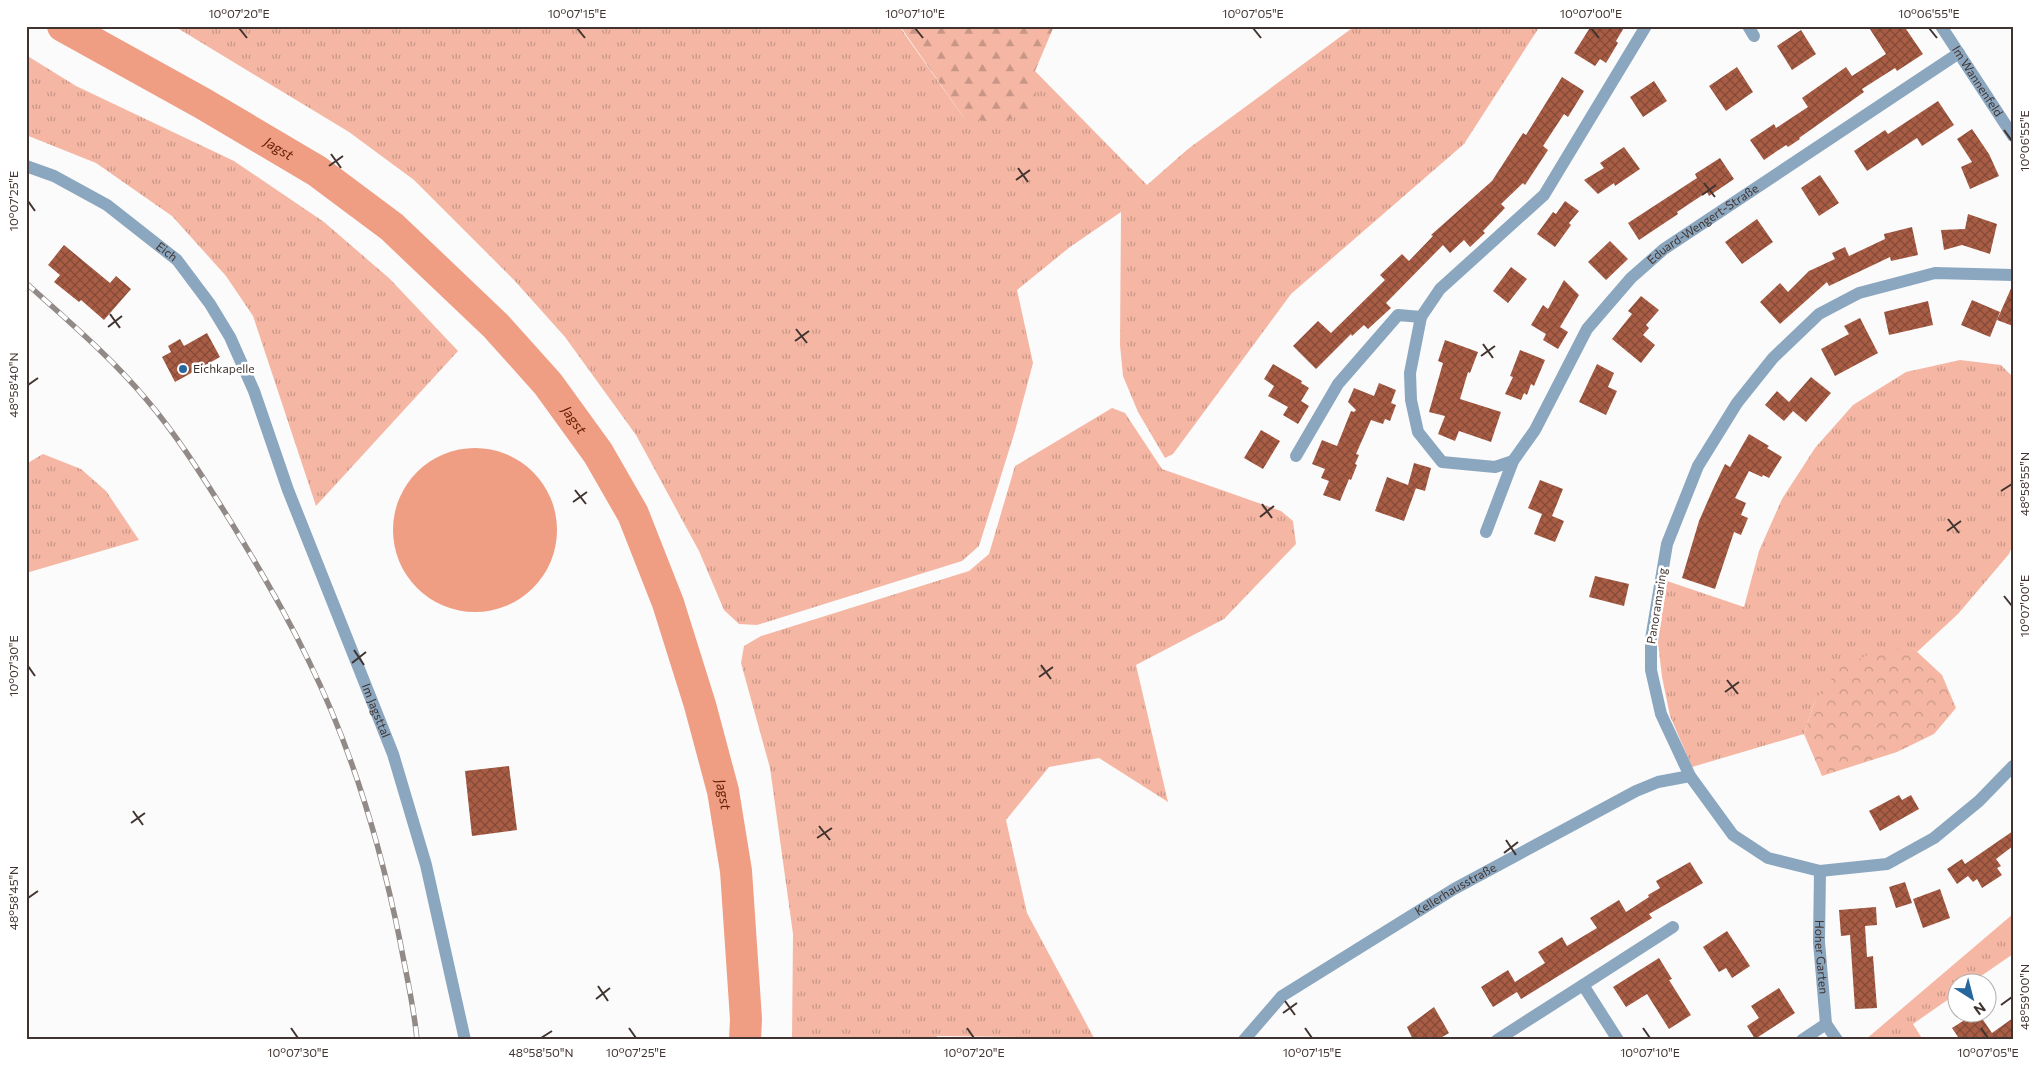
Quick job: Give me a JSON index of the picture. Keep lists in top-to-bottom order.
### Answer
{
  "streets": {
    "street": [
      "Im Wannenfeld",
      "Eduard-Wengert-Straße",
      "Eich",
      "Panoramaring",
      "Im Jagsttal",
      "Kellerhausstraße",
      "Hoher Garten"
    ]
  },
  "crossings": [
    ["Im Wannenfeld", "Eduard-Wengert-Straße"],
    ["Eich", "Im Jagsttal"],
    ["Panoramaring", "Kellerhausstraße"],
    ["Panoramaring", "Hoher Garten"]
  ],
  "water": ["Jagst"],
  "places": ["Eichkapelle"],
  "north": "bottom right",
  "coordinates": [
    "10°07'20\"E",
    "10°07'15\"E",
    "10°07'10\"E",
    "10°07'05\"E",
    "10°07'00\"E",
    "10°06'55\"E",
    "10°07'25\"E",
    "48°58'40\"N",
    "48°58'55\"N",
    "10°07'30\"E",
    "48°58'45\"N",
    "48°59'00\"N",
    "48°58'50\"N"
  ]
}
